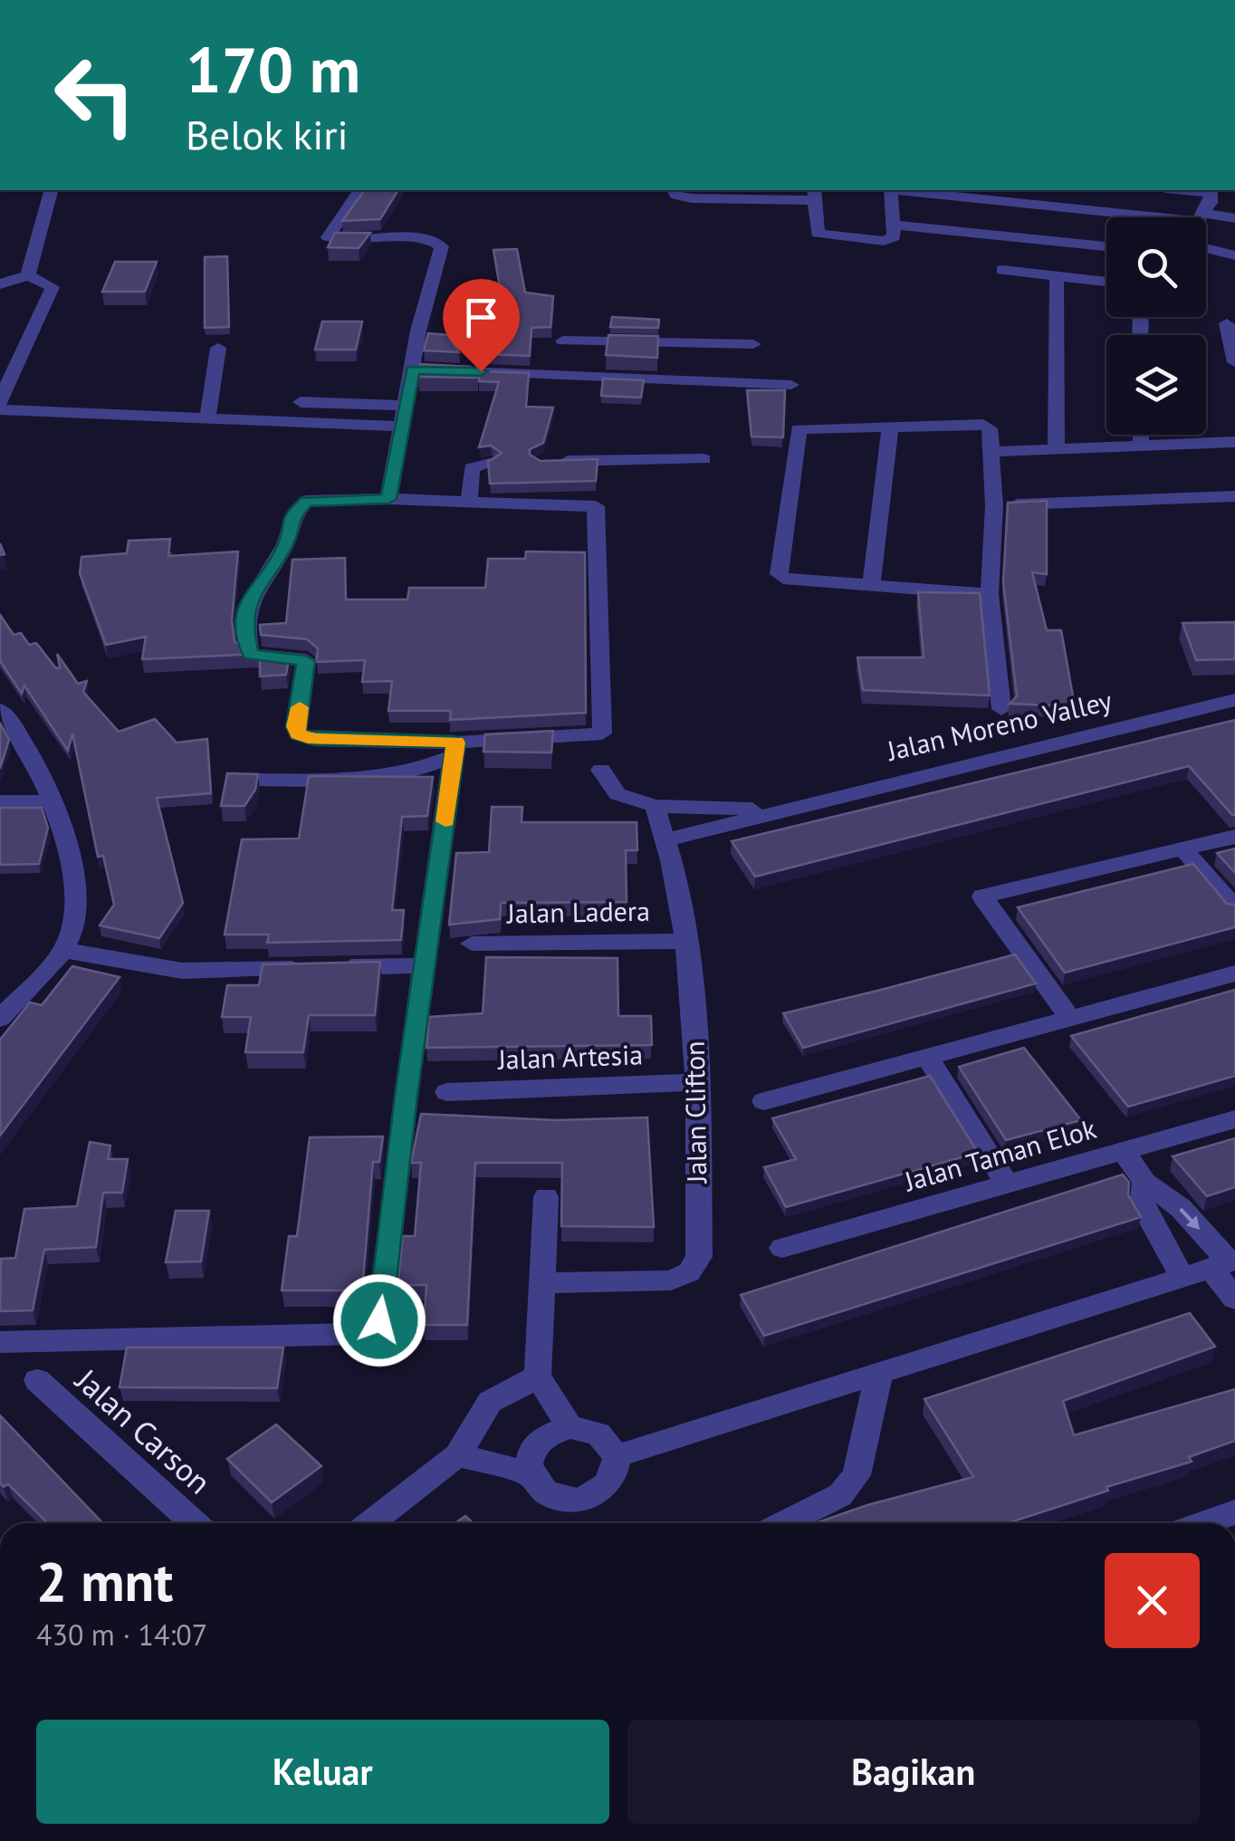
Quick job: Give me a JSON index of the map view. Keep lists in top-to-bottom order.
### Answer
{
  "streets": {
    "street": [
      "Jalan Moreno Valley",
      "Jalan Ladera",
      "Jalan Artesia",
      "Jalan Clifton",
      "Jalan Taman Elok",
      "Jalan Carson"
    ]
  },
  "crossings": [
    ["Jalan Moreno Valley", "Jalan Clifton"],
    ["Jalan Ladera", "Jalan Clifton"],
    ["Jalan Artesia", "Jalan Clifton"]
  ],
  "page": {
    "turn": ["170 m", "Belok kiri"],
    "heading": ["2 mnt", "430 m · 14:07"],
    "buttons": ["Keluar", "Bagikan"]
  }
}
